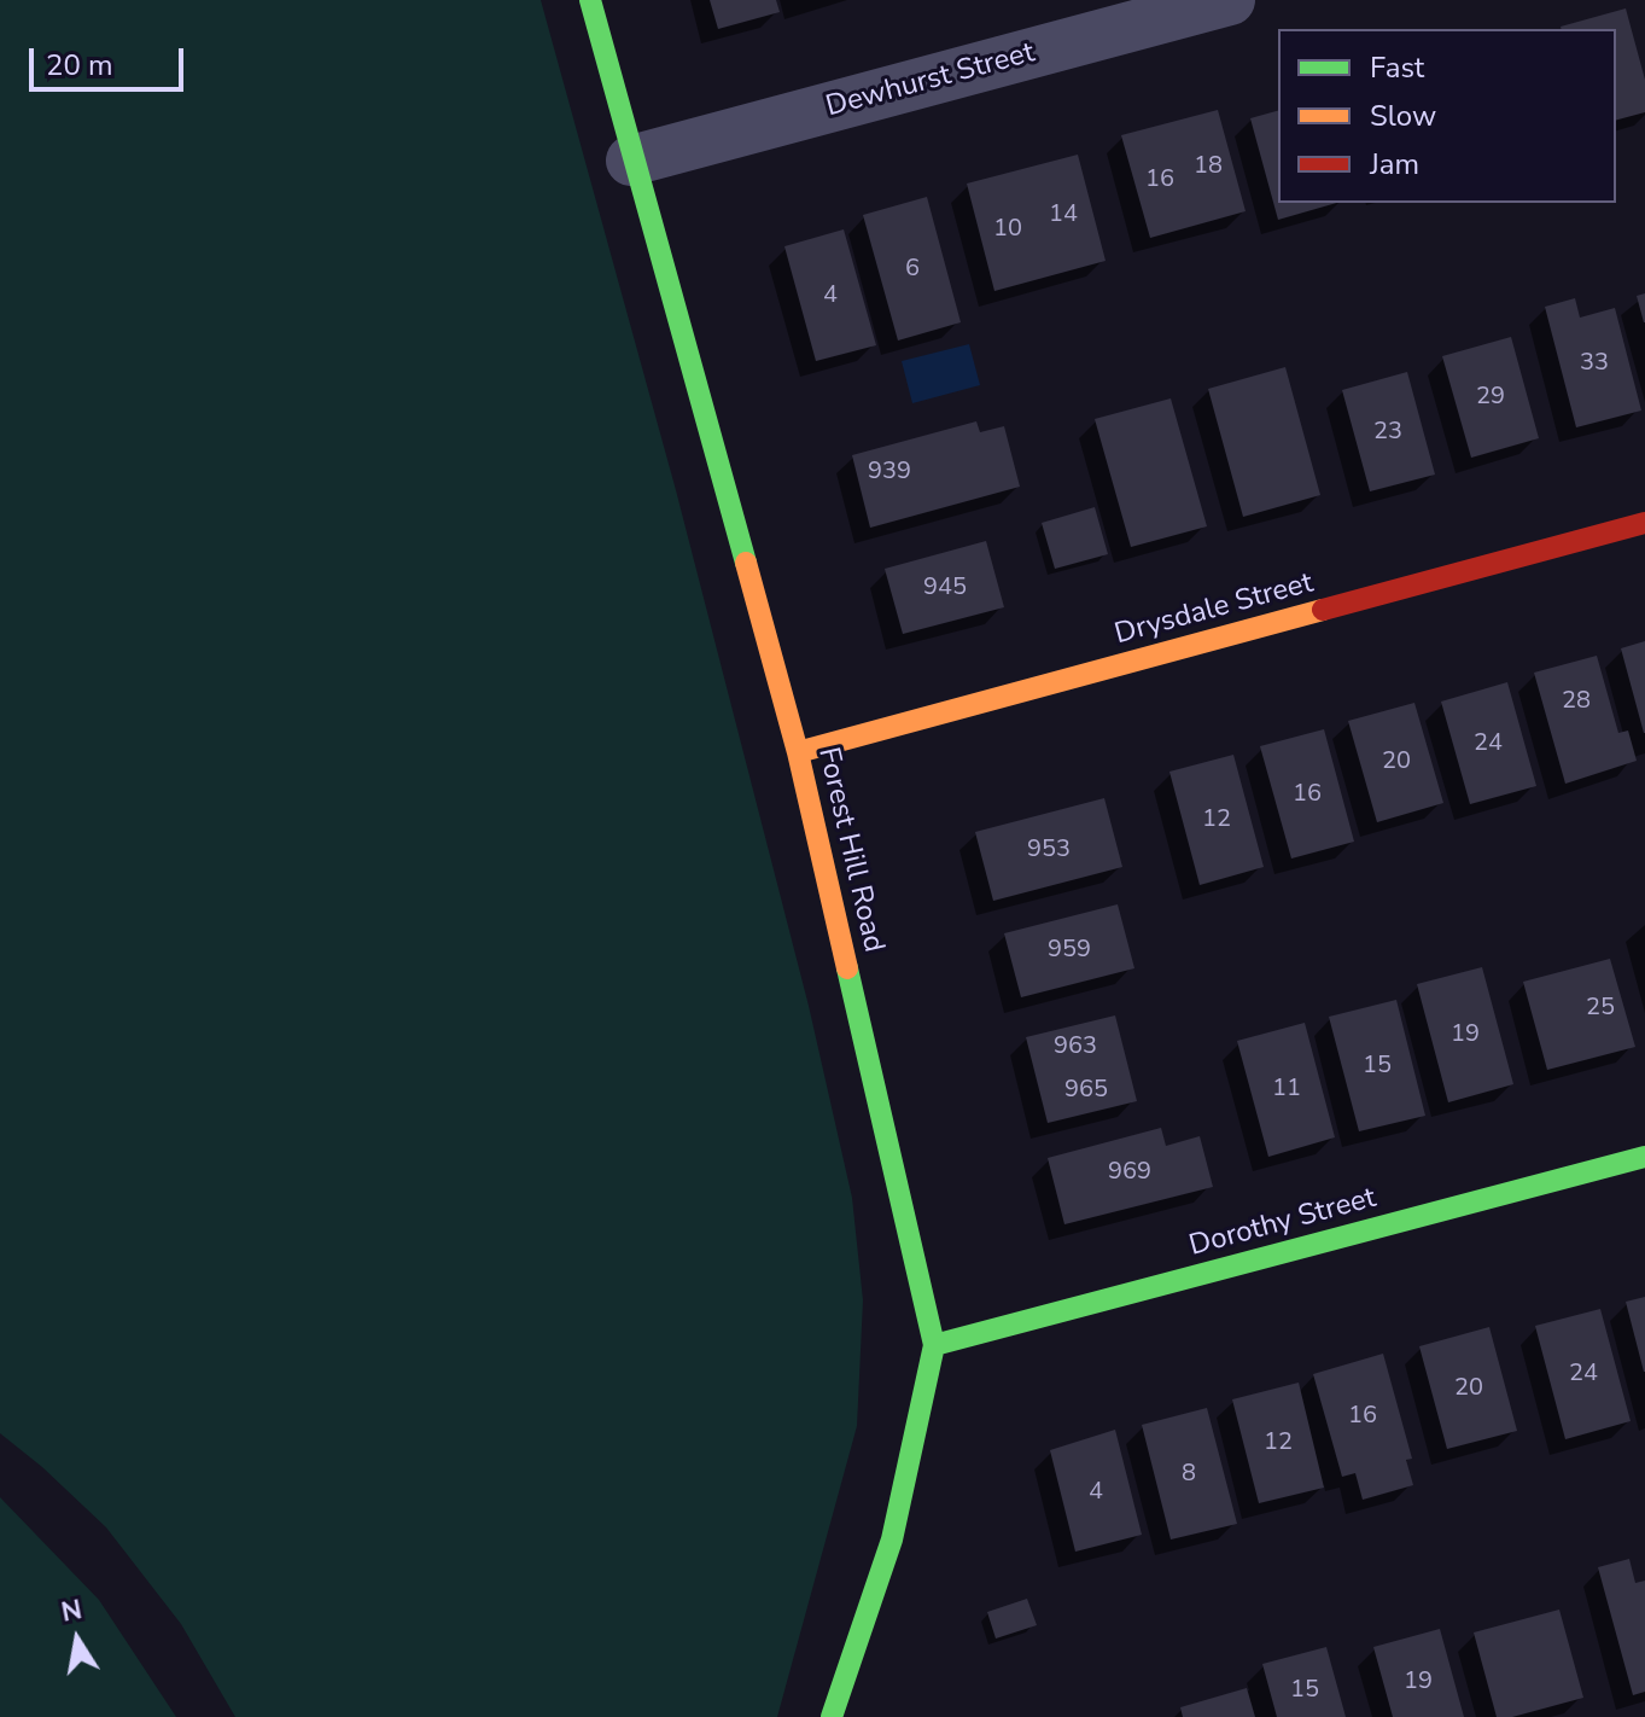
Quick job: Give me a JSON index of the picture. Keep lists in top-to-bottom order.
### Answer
{
  "streets": {
    "street": [
      "Dewhurst Street",
      "Drysdale Street",
      "Forest Hill Road",
      "Dorothy Street"
    ]
  },
  "crossings": [
    ["Dewhurst Street", "Forest Hill Road"],
    ["Drysdale Street", "Forest Hill Road"],
    ["Forest Hill Road", "Dorothy Street"]
  ],
  "house_numbers": [
    "18",
    "16",
    "14",
    "10",
    "6",
    "4",
    "33",
    "29",
    "23",
    "939",
    "945",
    "28",
    "24",
    "20",
    "16",
    "12",
    "953",
    "959",
    "25",
    "19",
    "963",
    "15",
    "11",
    "965",
    "969",
    "24",
    "20",
    "16",
    "12",
    "8",
    "4",
    "19",
    "15"
  ],
  "legend": ["Fast", "Slow", "Jam"],
  "scale_bar": "20 m",
  "north": "top"
}
